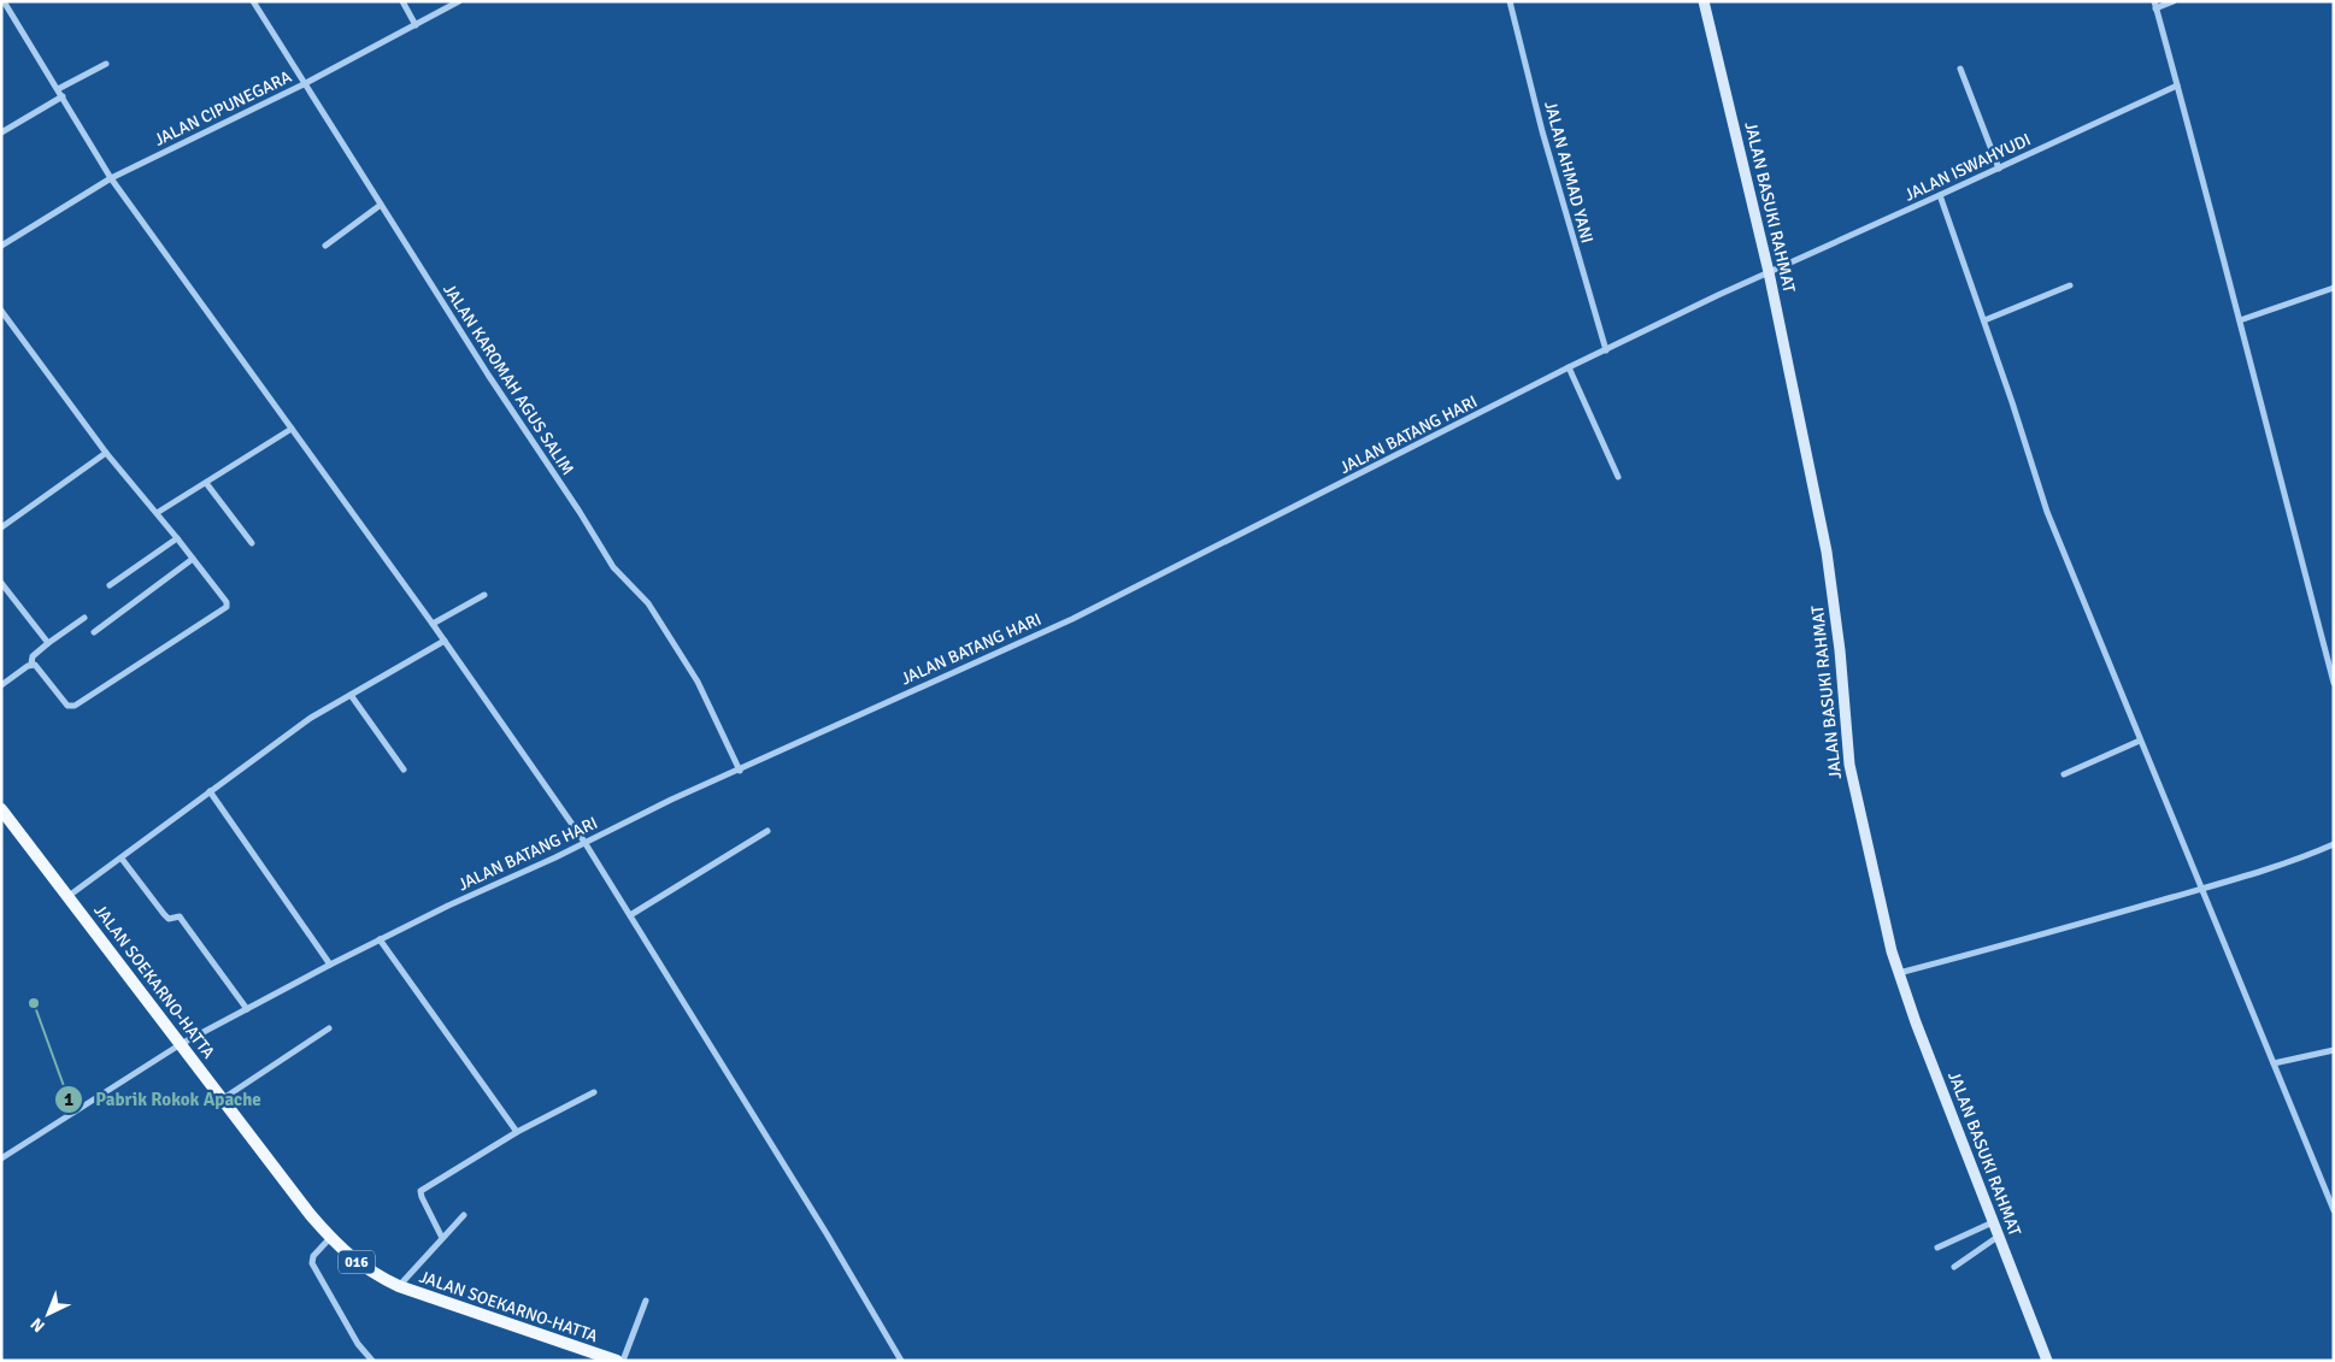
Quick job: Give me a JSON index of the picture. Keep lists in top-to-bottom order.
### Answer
{
  "streets": {
    "main road": ["JALAN BASUKI RAHMAT", "JALAN SOEKARNO-HATTA", "016"],
    "street": [
      "JALAN CIPUNEGARA",
      "JALAN ISWAHYUDI",
      "JALAN AHMAD YANI",
      "JALAN KAROMAH AGUS SALIM",
      "JALAN BATANG HARI"
    ]
  },
  "crossings": [
    ["JALAN CIPUNEGARA", "JALAN KAROMAH AGUS SALIM"],
    ["JALAN ISWAHYUDI", "JALAN BASUKI RAHMAT"],
    ["JALAN ISWAHYUDI", "JALAN BATANG HARI"],
    ["JALAN AHMAD YANI", "JALAN BATANG HARI"],
    ["JALAN BASUKI RAHMAT", "JALAN BATANG HARI"],
    ["JALAN KAROMAH AGUS SALIM", "JALAN BATANG HARI"],
    ["JALAN BATANG HARI", "JALAN SOEKARNO-HATTA"]
  ],
  "places": ["Pabrik Rokok Apache"],
  "north": "bottom left"
}
